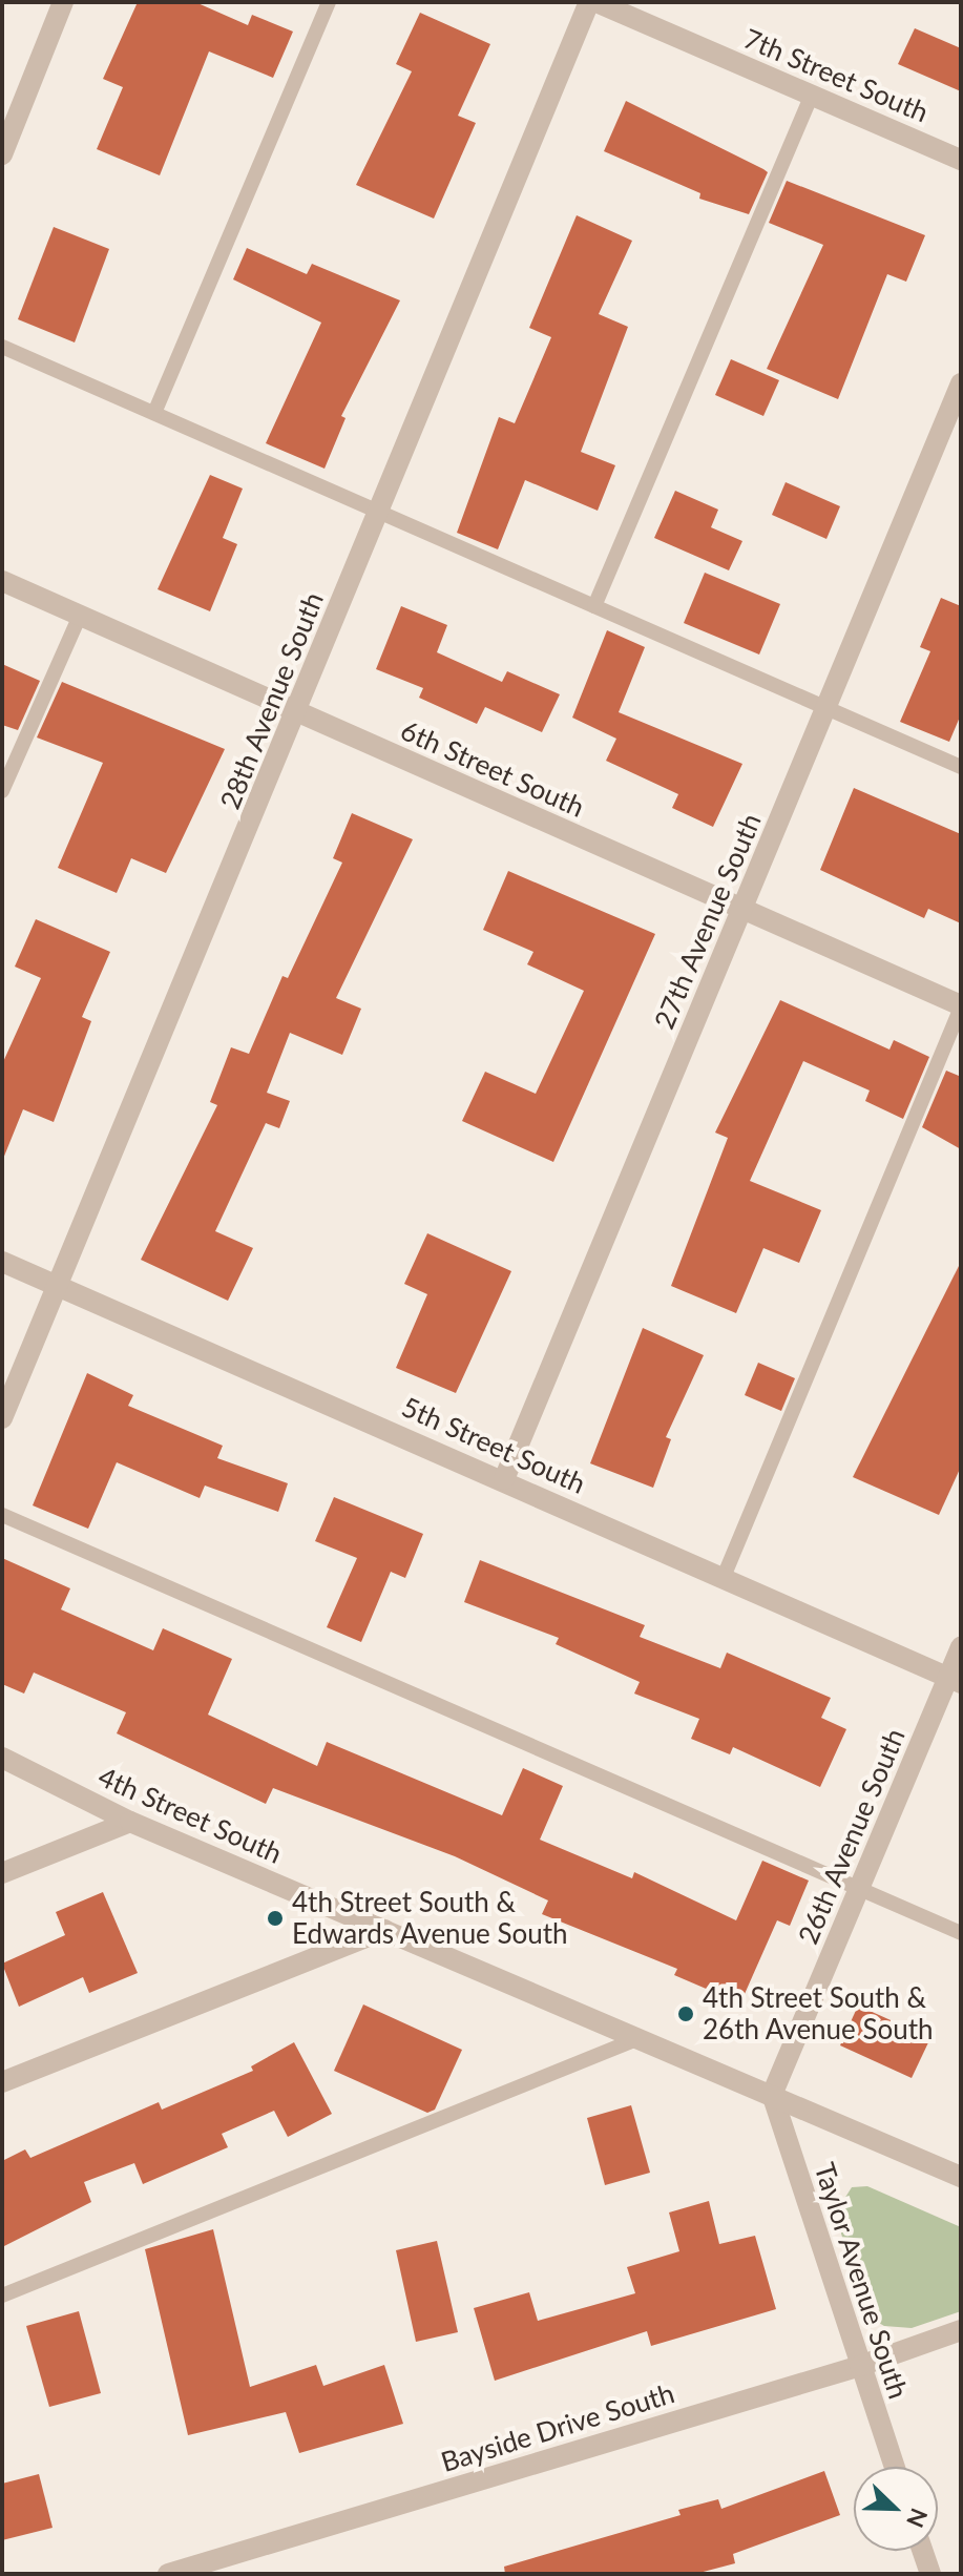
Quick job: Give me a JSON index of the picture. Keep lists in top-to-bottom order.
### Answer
{
  "streets": {
    "street": [
      "7th Street South",
      "28th Avenue South",
      "6th Street South",
      "27th Avenue South",
      "5th Street South",
      "4th Street South",
      "26th Avenue South",
      "Taylor Avenue South",
      "Bayside Drive South"
    ]
  },
  "crossings": [
    ["28th Avenue South", "6th Street South"],
    ["28th Avenue South", "5th Street South"],
    ["6th Street South", "27th Avenue South"],
    ["27th Avenue South", "5th Street South"],
    ["5th Street South", "26th Avenue South"],
    ["4th Street South", "26th Avenue South"],
    ["4th Street South", "Taylor Avenue South"],
    ["26th Avenue South", "Taylor Avenue South"],
    ["Taylor Avenue South", "Bayside Drive South"]
  ],
  "places": ["4th Street South & Edwards Avenue South", "4th Street South & 26th Avenue South"],
  "north": "bottom right"
}
